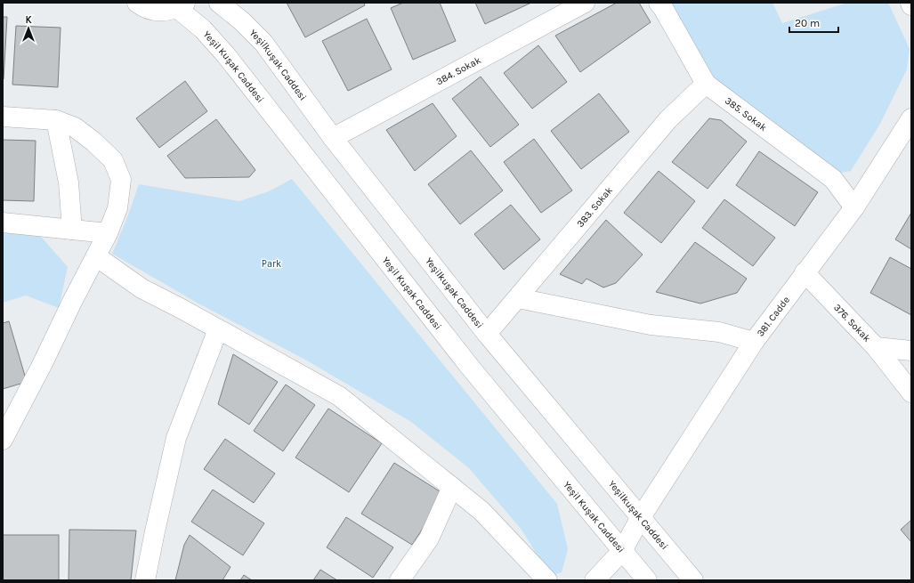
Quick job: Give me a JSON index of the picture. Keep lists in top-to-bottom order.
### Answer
{
  "streets": {
    "street": [
      "Yeşilkuşak Caddesi",
      "Yeşil Kuşak Caddesi",
      "384. Sokak",
      "385. Sokak",
      "383. Sokak",
      "381. Cadde",
      "376. Sokak"
    ]
  },
  "crossings": [
    ["Yeşilkuşak Caddesi", "384. Sokak"],
    ["Yeşilkuşak Caddesi", "383. Sokak"],
    ["Yeşilkuşak Caddesi", "381. Cadde"],
    ["Yeşil Kuşak Caddesi", "381. Cadde"],
    ["385. Sokak", "383. Sokak"],
    ["385. Sokak", "381. Cadde"],
    ["381. Cadde", "376. Sokak"]
  ],
  "parks": ["Park"],
  "scale_bar": "20 m",
  "north": "top"
}
